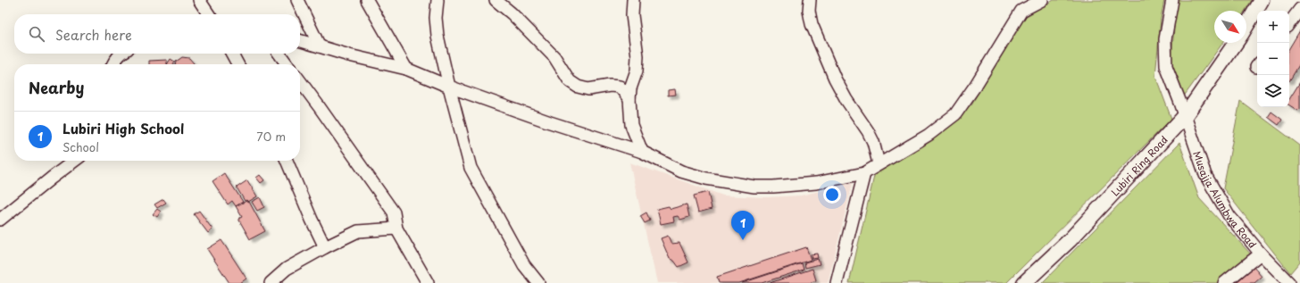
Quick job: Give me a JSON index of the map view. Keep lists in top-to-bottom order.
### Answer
{
  "streets": {
    "main road": ["Lubiri Ring Road"],
    "street": ["Musajja Alumbwa Road"]
  },
  "crossings": [
    ["Lubiri Ring Road", "Musajja Alumbwa Road"]
  ],
  "north": "bottom right",
  "page": {
    "map_buttons": ["+", "−"],
    "search": "Search here",
    "heading": "Nearby",
    "list": [
      {
        "mark": "1",
        "name": "Lubiri High School",
        "note": "School",
        "value": "70 m"
      }
    ],
    "pins": "1"
  }
}
